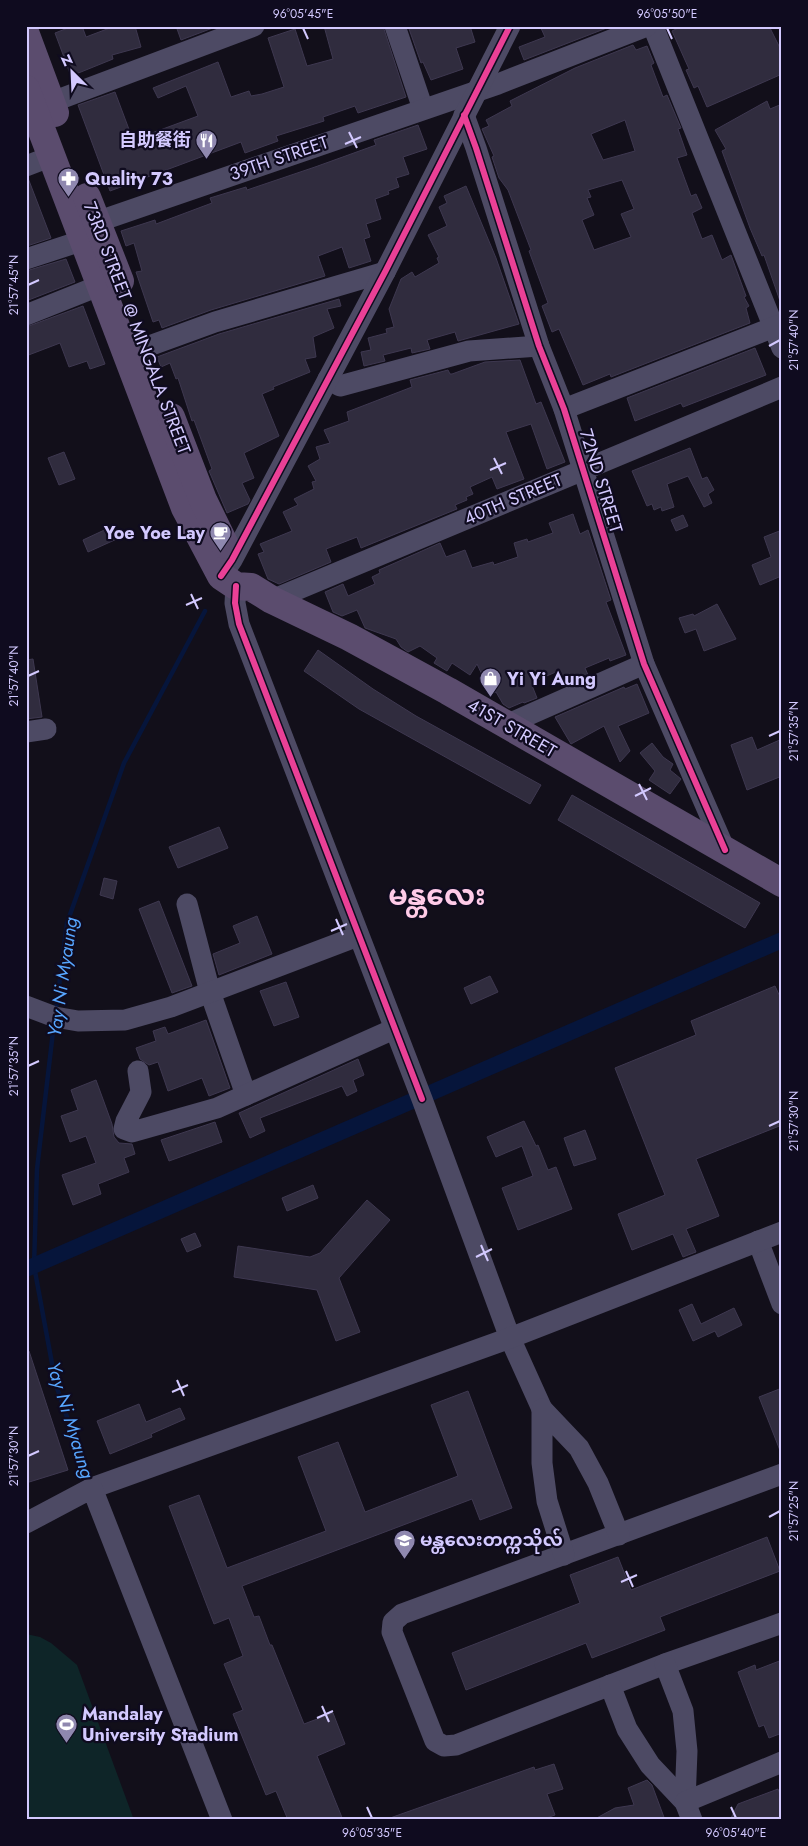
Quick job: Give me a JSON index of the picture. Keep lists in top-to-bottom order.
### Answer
{
  "streets": {
    "main road": ["73RD STREET @ MINGALA STREET", "41ST STREET"],
    "street": ["39TH STREET", "72ND STREET", "40TH STREET"]
  },
  "crossings": [
    ["39TH STREET", "73RD STREET @ MINGALA STREET"],
    ["73RD STREET @ MINGALA STREET", "40TH STREET"],
    ["73RD STREET @ MINGALA STREET", "41ST STREET"],
    ["72ND STREET", "40TH STREET"],
    ["72ND STREET", "41ST STREET"],
    ["40TH STREET", "41ST STREET"]
  ],
  "districts": ["မန္တလေး"],
  "water": ["Yay Ni Myaung"],
  "places": {
    "restaurant": ["自助餐街"],
    "pharmacy": ["Quality 73"],
    "cafe": ["Yoe Yoe Lay"],
    "shop": ["Yi Yi Aung"],
    "school or university": ["မန္တလေးတက္ကသိုလ်"],
    "sports": ["Mandalay University Stadium"]
  },
  "north": "top left",
  "coordinates": [
    "96°05'45\"E",
    "96°05'50\"E",
    "21°57'45\"N",
    "21°57'40\"N",
    "21°57'35\"N",
    "21°57'30\"N",
    "21°57'25\"N",
    "96°05'35\"E",
    "96°05'40\"E"
  ]
}
